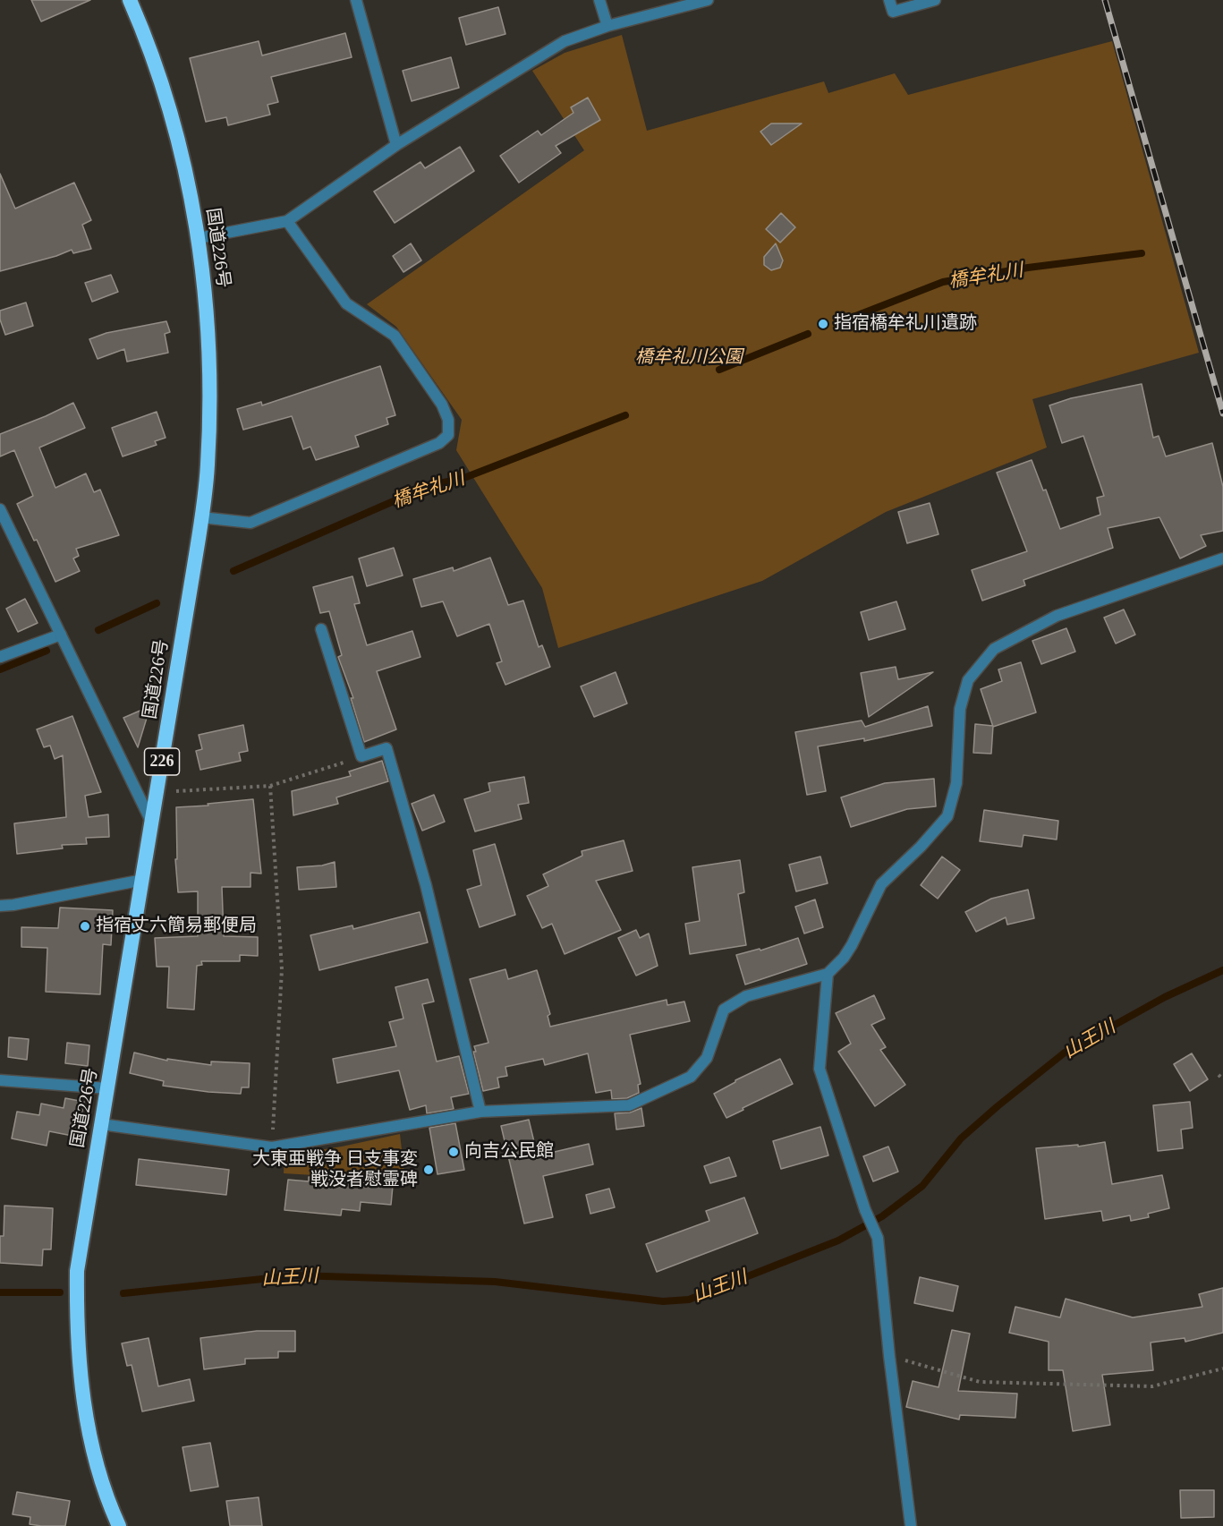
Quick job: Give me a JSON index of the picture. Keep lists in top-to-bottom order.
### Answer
{
  "streets": {
    "highway": ["国道226号", "226"]
  },
  "water": ["橋牟礼川", "山王川"],
  "parks": ["橋牟礼川公園"],
  "places": [
    "指宿橋牟礼川遺跡",
    "指宿丈六簡易郵便局",
    "向吉公民館",
    "大東亜戦争 日支事変 戦没者慰霊碑"
  ]
}
